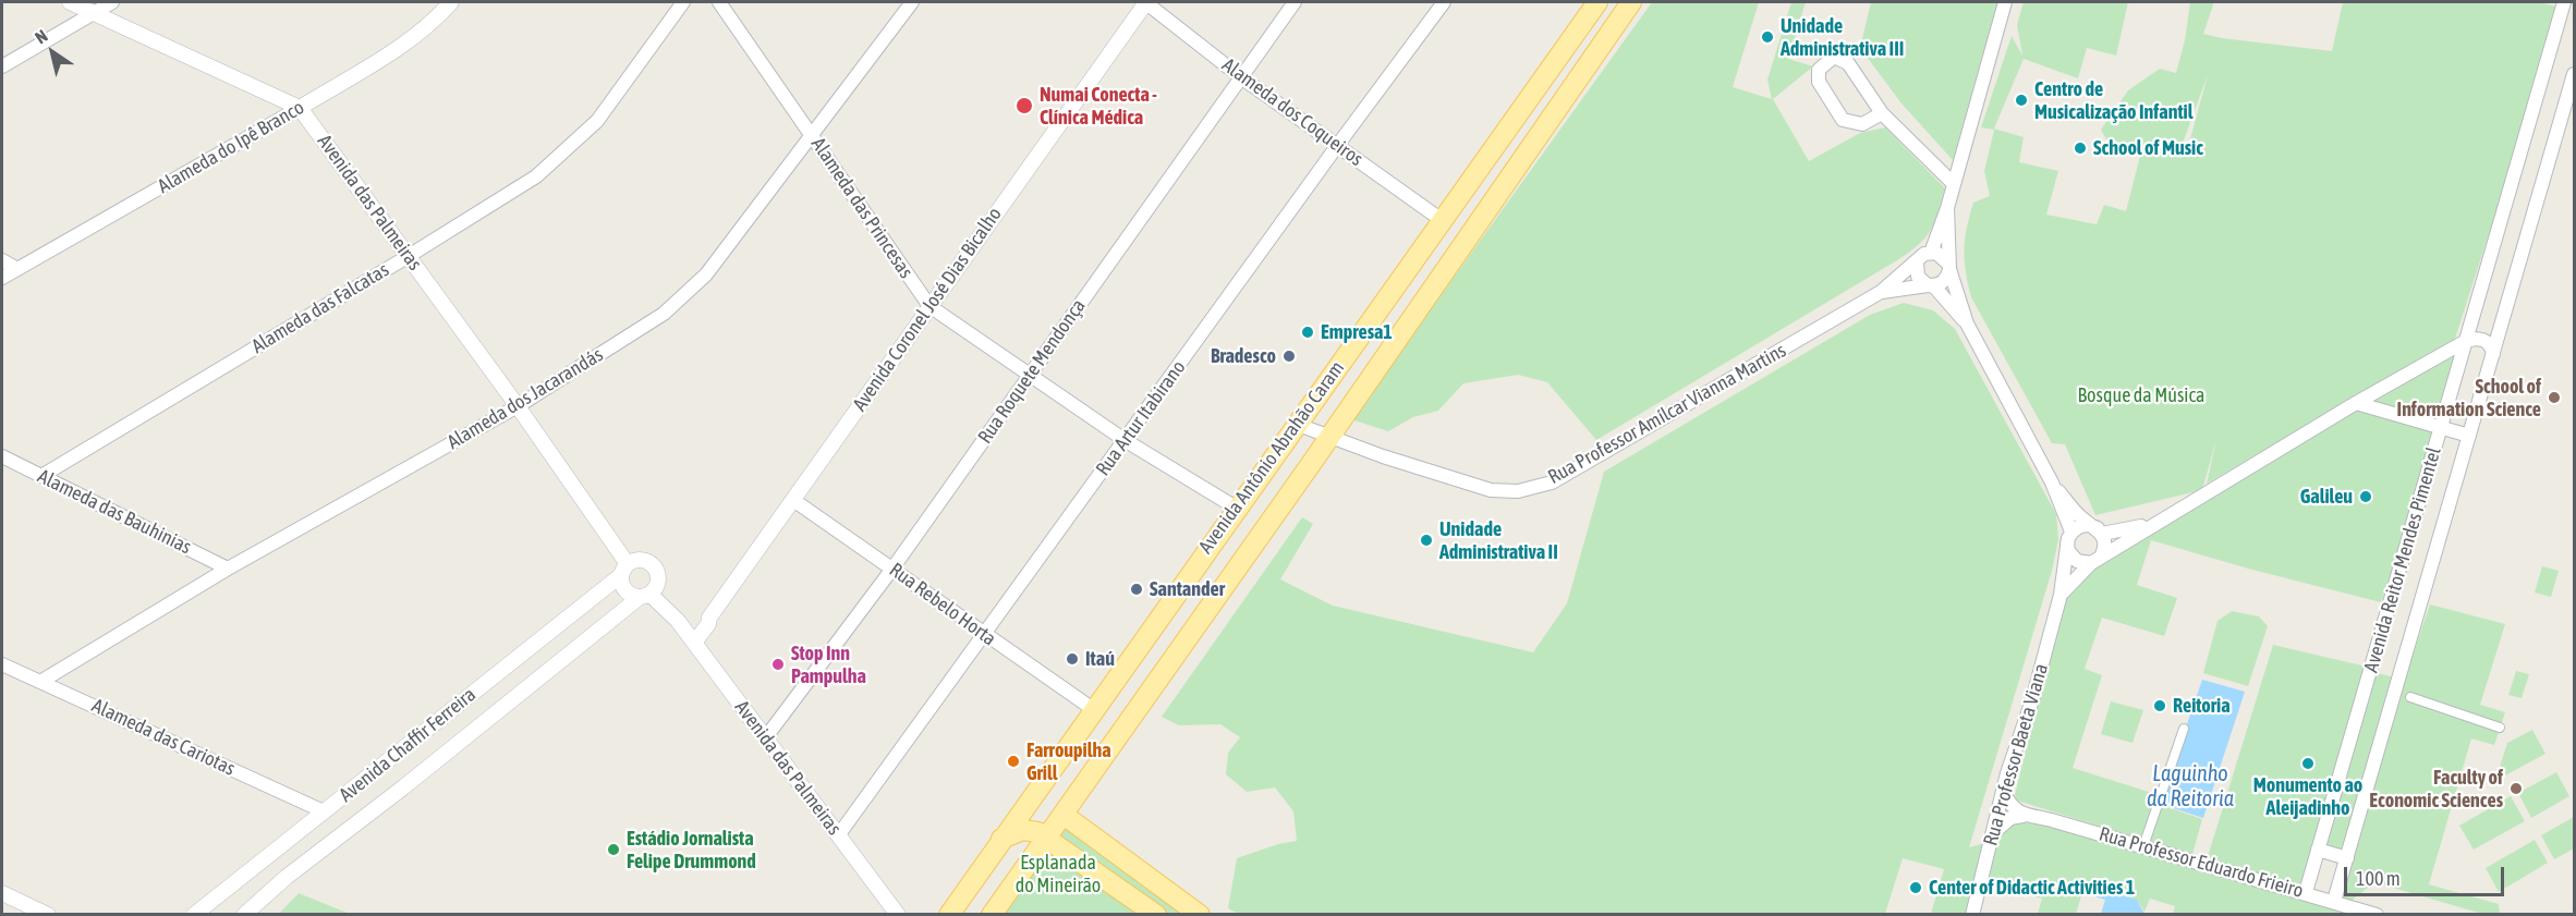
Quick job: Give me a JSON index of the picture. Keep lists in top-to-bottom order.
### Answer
{
  "streets": {
    "main road": ["Avenida Antônio Abrahão Caram"],
    "street": [
      "Alameda dos Coqueiros",
      "Alameda do Ipê Branco",
      "Avenida das Palmeiras",
      "Alameda das Princesas",
      "Alameda das Falcatas",
      "Avenida Coronel José Dias Bicalho",
      "Rua Roquete Mendonça",
      "Alameda dos Jacarandás",
      "Rua Professor Amílcar Vianna Martins",
      "Rua Artur Itabirano",
      "Alameda das Bauhinias",
      "Avenida Reitor Mendes Pimentel",
      "Rua Rebelo Horta",
      "Alameda das Cariotas",
      "Avenida Chaffir Ferreira",
      "Rua Professor Baeta Viana",
      "Rua Professor Eduardo Frieiro"
    ]
  },
  "crossings": [
    ["Alameda dos Coqueiros", "Avenida Coronel José Dias Bicalho"],
    ["Alameda dos Coqueiros", "Rua Roquete Mendonça"],
    ["Alameda dos Coqueiros", "Rua Artur Itabirano"],
    ["Alameda dos Coqueiros", "Avenida Antônio Abrahão Caram"],
    ["Alameda do Ipê Branco", "Avenida das Palmeiras"],
    ["Avenida das Palmeiras", "Alameda das Falcatas"],
    ["Avenida das Palmeiras", "Avenida Coronel José Dias Bicalho"],
    ["Avenida das Palmeiras", "Rua Roquete Mendonça"],
    ["Avenida das Palmeiras", "Alameda dos Jacarandás"],
    ["Avenida das Palmeiras", "Rua Artur Itabirano"],
    ["Avenida das Palmeiras", "Avenida Chaffir Ferreira"],
    ["Alameda das Princesas", "Avenida Coronel José Dias Bicalho"],
    ["Alameda das Princesas", "Rua Roquete Mendonça"],
    ["Alameda das Princesas", "Alameda dos Jacarandás"],
    ["Alameda das Princesas", "Rua Artur Itabirano"],
    ["Alameda das Princesas", "Avenida Antônio Abrahão Caram"],
    ["Alameda das Falcatas", "Alameda das Bauhinias"],
    ["Avenida Coronel José Dias Bicalho", "Rua Rebelo Horta"],
    ["Rua Roquete Mendonça", "Rua Rebelo Horta"],
    ["Alameda dos Jacarandás", "Alameda das Bauhinias"],
    ["Alameda dos Jacarandás", "Alameda das Cariotas"],
    ["Rua Professor Amílcar Vianna Martins", "Avenida Antônio Abrahão Caram"],
    ["Rua Artur Itabirano", "Rua Rebelo Horta"],
    ["Avenida Antônio Abrahão Caram", "Rua Rebelo Horta"],
    ["Avenida Reitor Mendes Pimentel", "Rua Professor Baeta Viana"],
    ["Avenida Reitor Mendes Pimentel", "Rua Professor Eduardo Frieiro"],
    ["Alameda das Cariotas", "Avenida Chaffir Ferreira"]
  ],
  "water": ["Laguinho da Reitoria"],
  "parks": ["Bosque da Música", "Esplanada do Mineirão"],
  "places": [
    "Unidade Administrativa III",
    "Centro de Musicalização Infantil",
    "Numai Conecta - Clínica Médica",
    "School of Music",
    "Empresa1",
    "Bradesco",
    "School of Information Science",
    "Galileu",
    "Unidade Administrativa II",
    "Santander",
    "Itaú",
    "Stop Inn Pampulha",
    "Reitoria",
    "Farroupilha Grill",
    "Monumento ao Aleijadinho",
    "Faculty of Economic Sciences",
    "Estádio Jornalista Felipe Drummond",
    "Center of Didactic Activities 1"
  ],
  "scale_bar": "100 m",
  "north": "top left"
}
